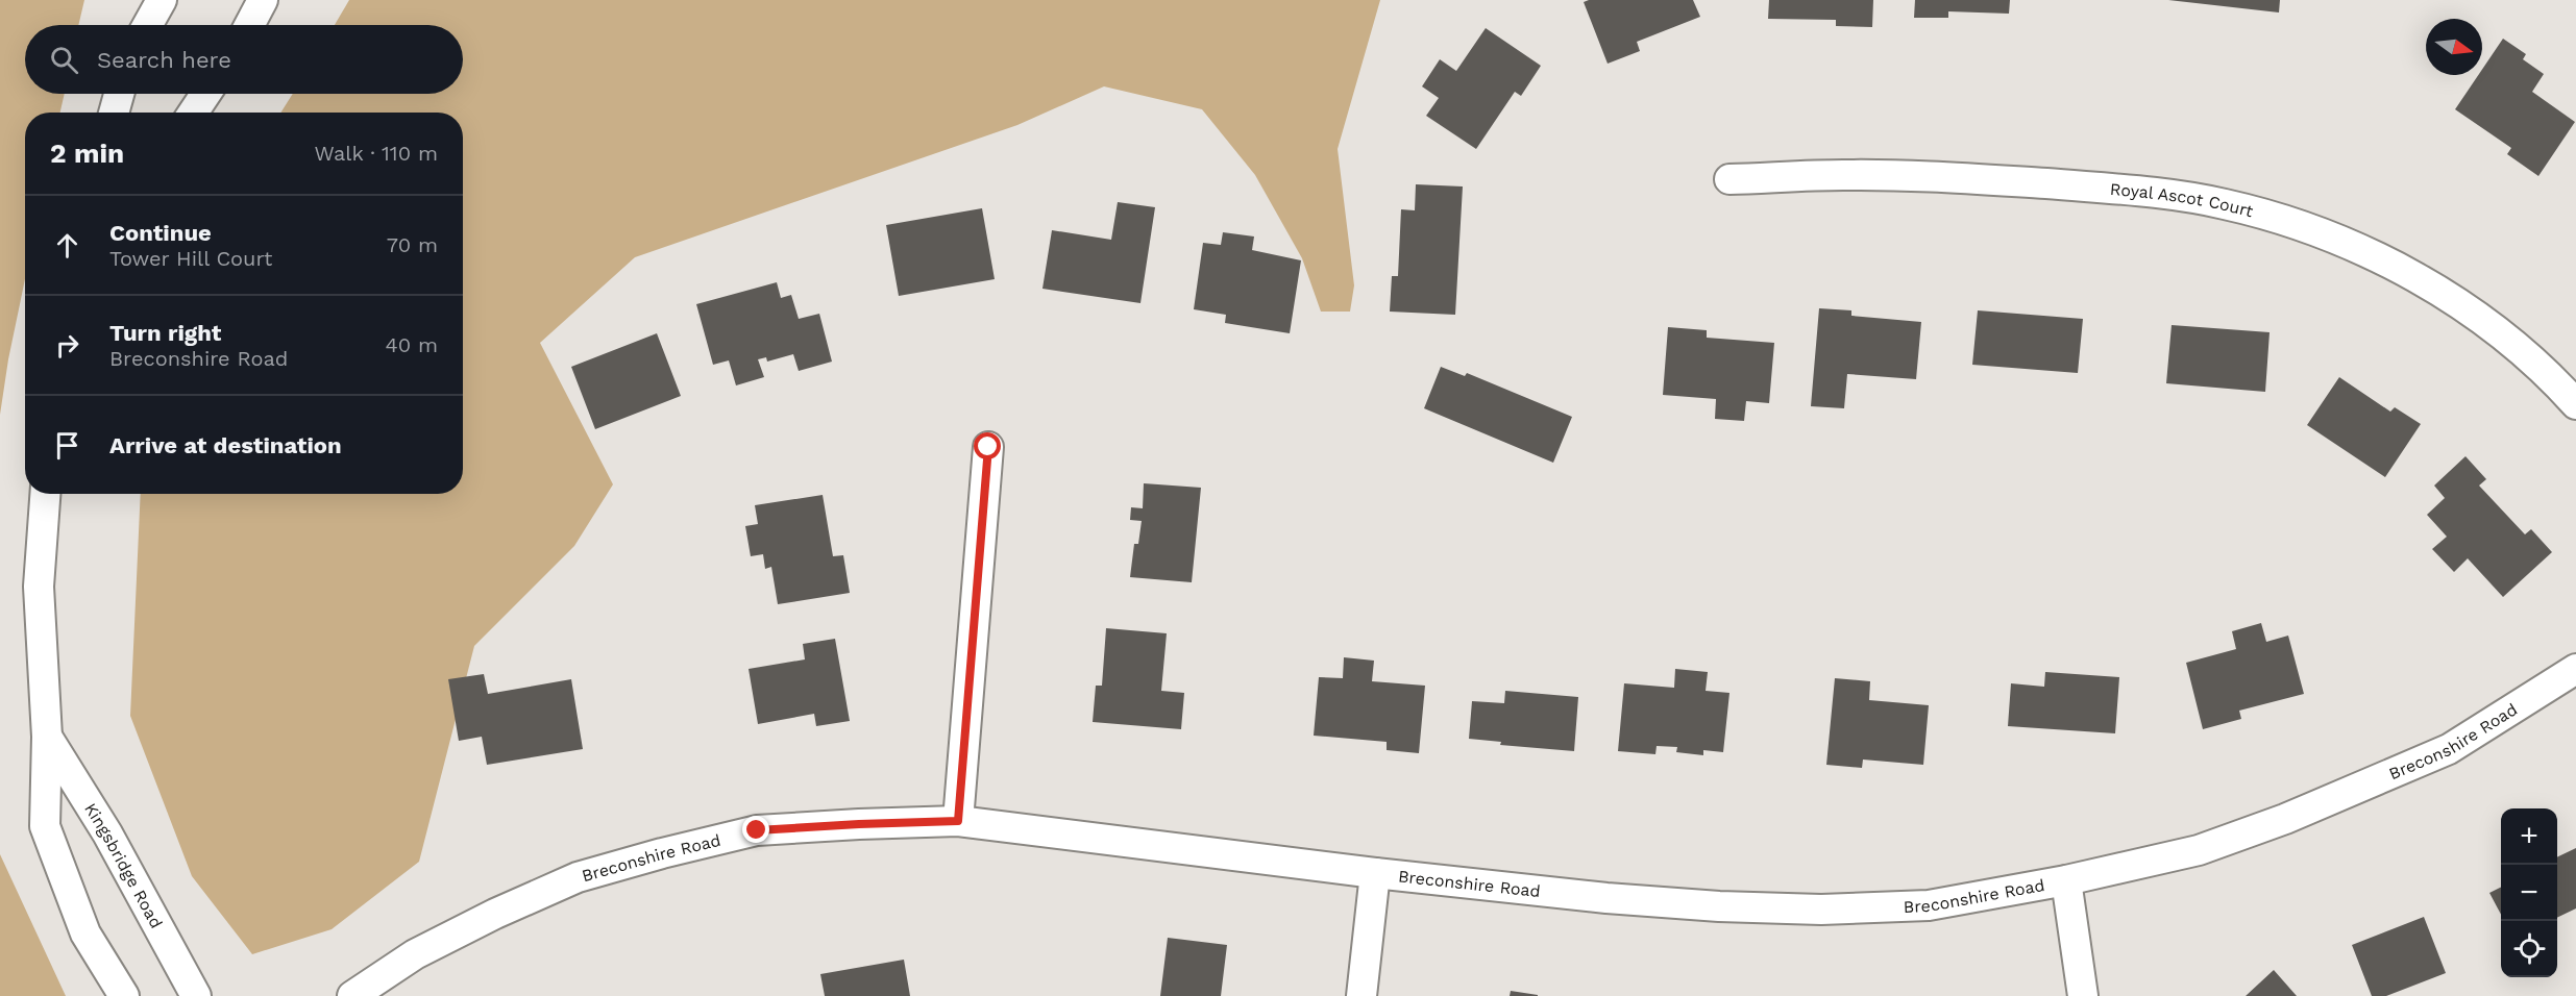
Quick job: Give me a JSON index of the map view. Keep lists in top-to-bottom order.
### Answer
{
  "streets": {
    "street": ["Royal Ascot Court", "Breconshire Road", "Kingsbridge Road"]
  },
  "north": "right",
  "page": {
    "search": "Search here",
    "heading": ["2 min", "Walk · 110 m"],
    "list": [
      ["Continue", "Tower Hill Court", "70 m"],
      ["Turn right", "Breconshire Road", "40 m"],
      "Arrive at destination"
    ],
    "map_buttons": ["+", "−"]
  }
}
